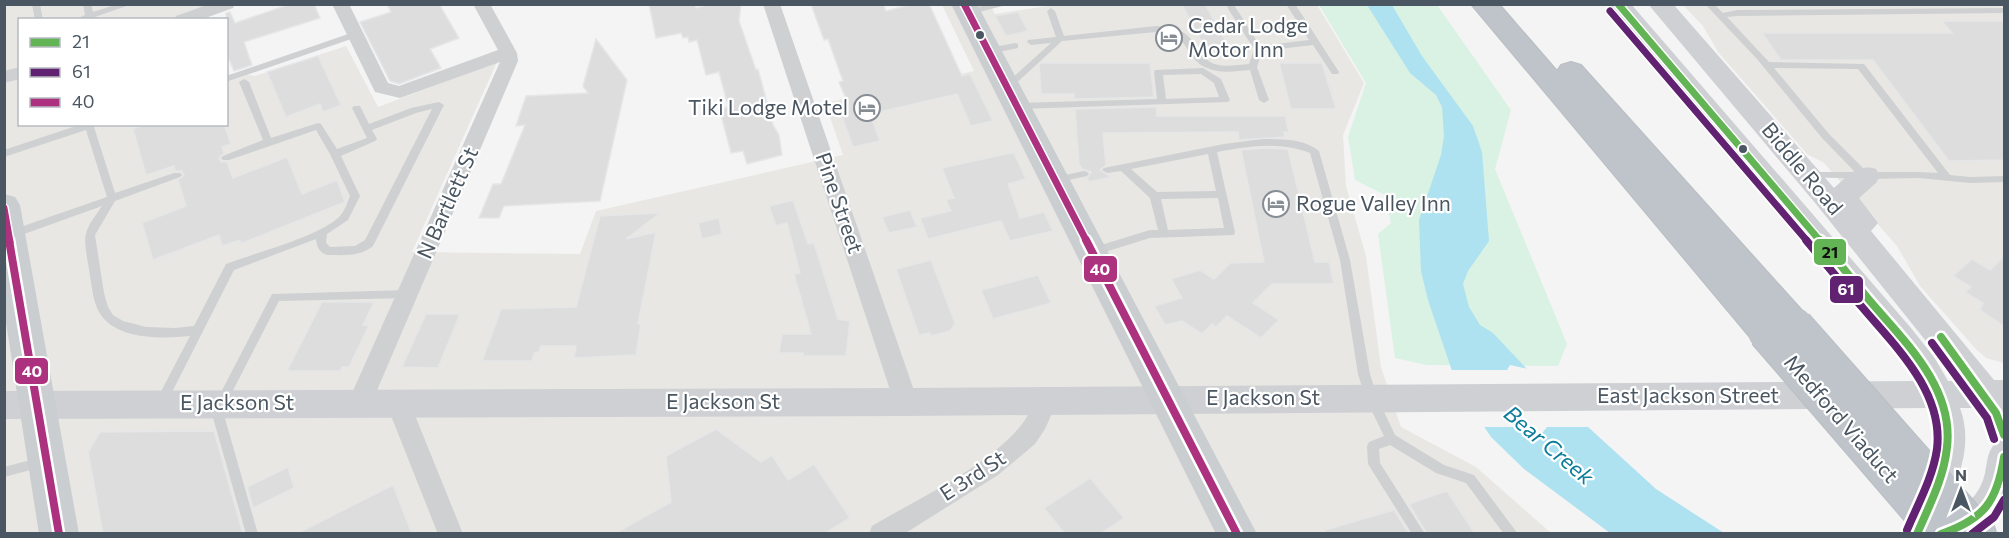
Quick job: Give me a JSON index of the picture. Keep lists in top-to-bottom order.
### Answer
{
  "streets": {
    "highway": ["Medford Viaduct"],
    "main road": ["Biddle Road", "East Jackson Street", "E Jackson St"],
    "street": ["N Bartlett St", "Pine Street", "E 3rd St"]
  },
  "crossings": [
    ["Biddle Road", "East Jackson Street"],
    ["N Bartlett St", "E Jackson St"],
    ["Pine Street", "E Jackson St"],
    ["East Jackson Street", "E Jackson St"],
    ["E Jackson St", "E 3rd St"]
  ],
  "water": ["Bear Creek"],
  "places": {
    "hotel": ["Cedar Lodge Motor Inn", "Tiki Lodge Motel", "Rogue Valley Inn"]
  },
  "lines": ["transit line 21", "transit line 40", "transit line 61"],
  "legend": ["21", "61", "40"],
  "north": "top"
}
